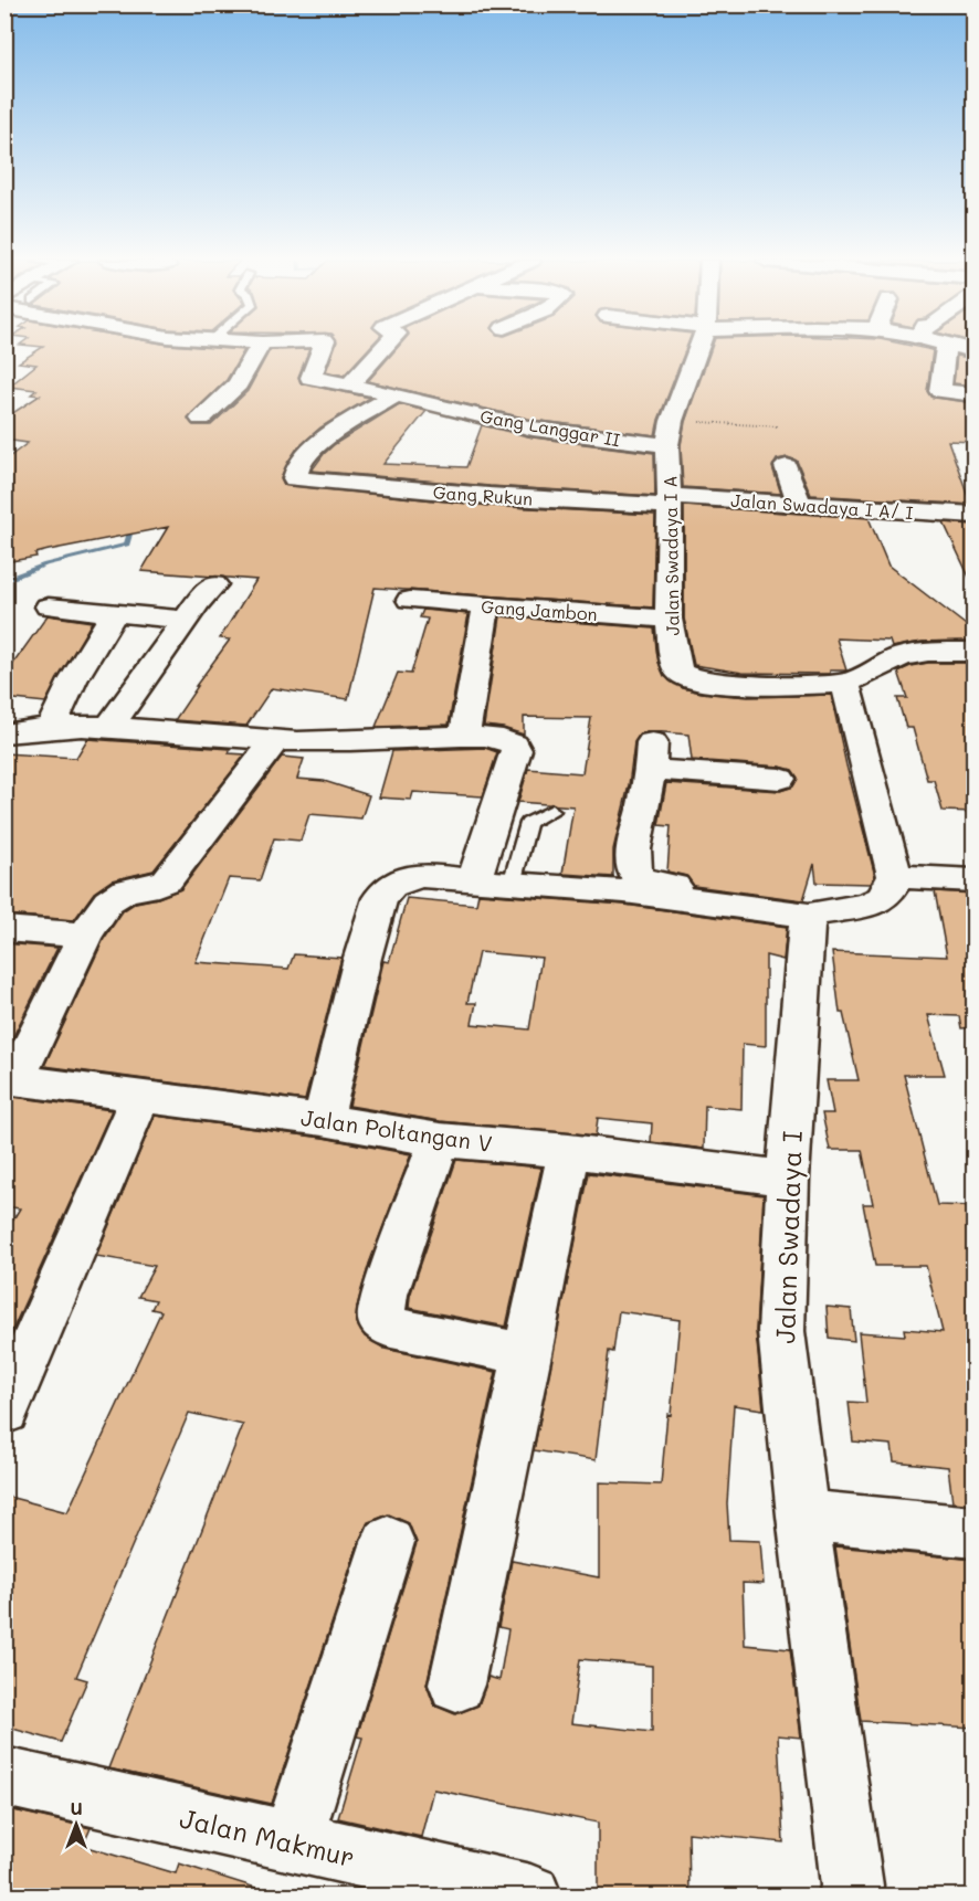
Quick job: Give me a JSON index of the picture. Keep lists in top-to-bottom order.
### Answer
{
  "streets": {
    "street": [
      "Gang Langgar II",
      "Gang Rukun",
      "Jalan Swadaya I A/ I",
      "Jalan Swadaya I A",
      "Gang Jambon",
      "Jalan Poltangan V",
      "Jalan Swadaya I",
      "Jalan Makmur"
    ]
  },
  "crossings": [
    ["Gang Langgar II", "Gang Rukun"],
    ["Gang Langgar II", "Jalan Swadaya I A"],
    ["Gang Rukun", "Jalan Swadaya I A/ I"],
    ["Gang Rukun", "Jalan Swadaya I A"],
    ["Jalan Swadaya I A/ I", "Jalan Swadaya I A"],
    ["Jalan Swadaya I A", "Gang Jambon"],
    ["Jalan Poltangan V", "Jalan Swadaya I"]
  ],
  "north": "top"
}
